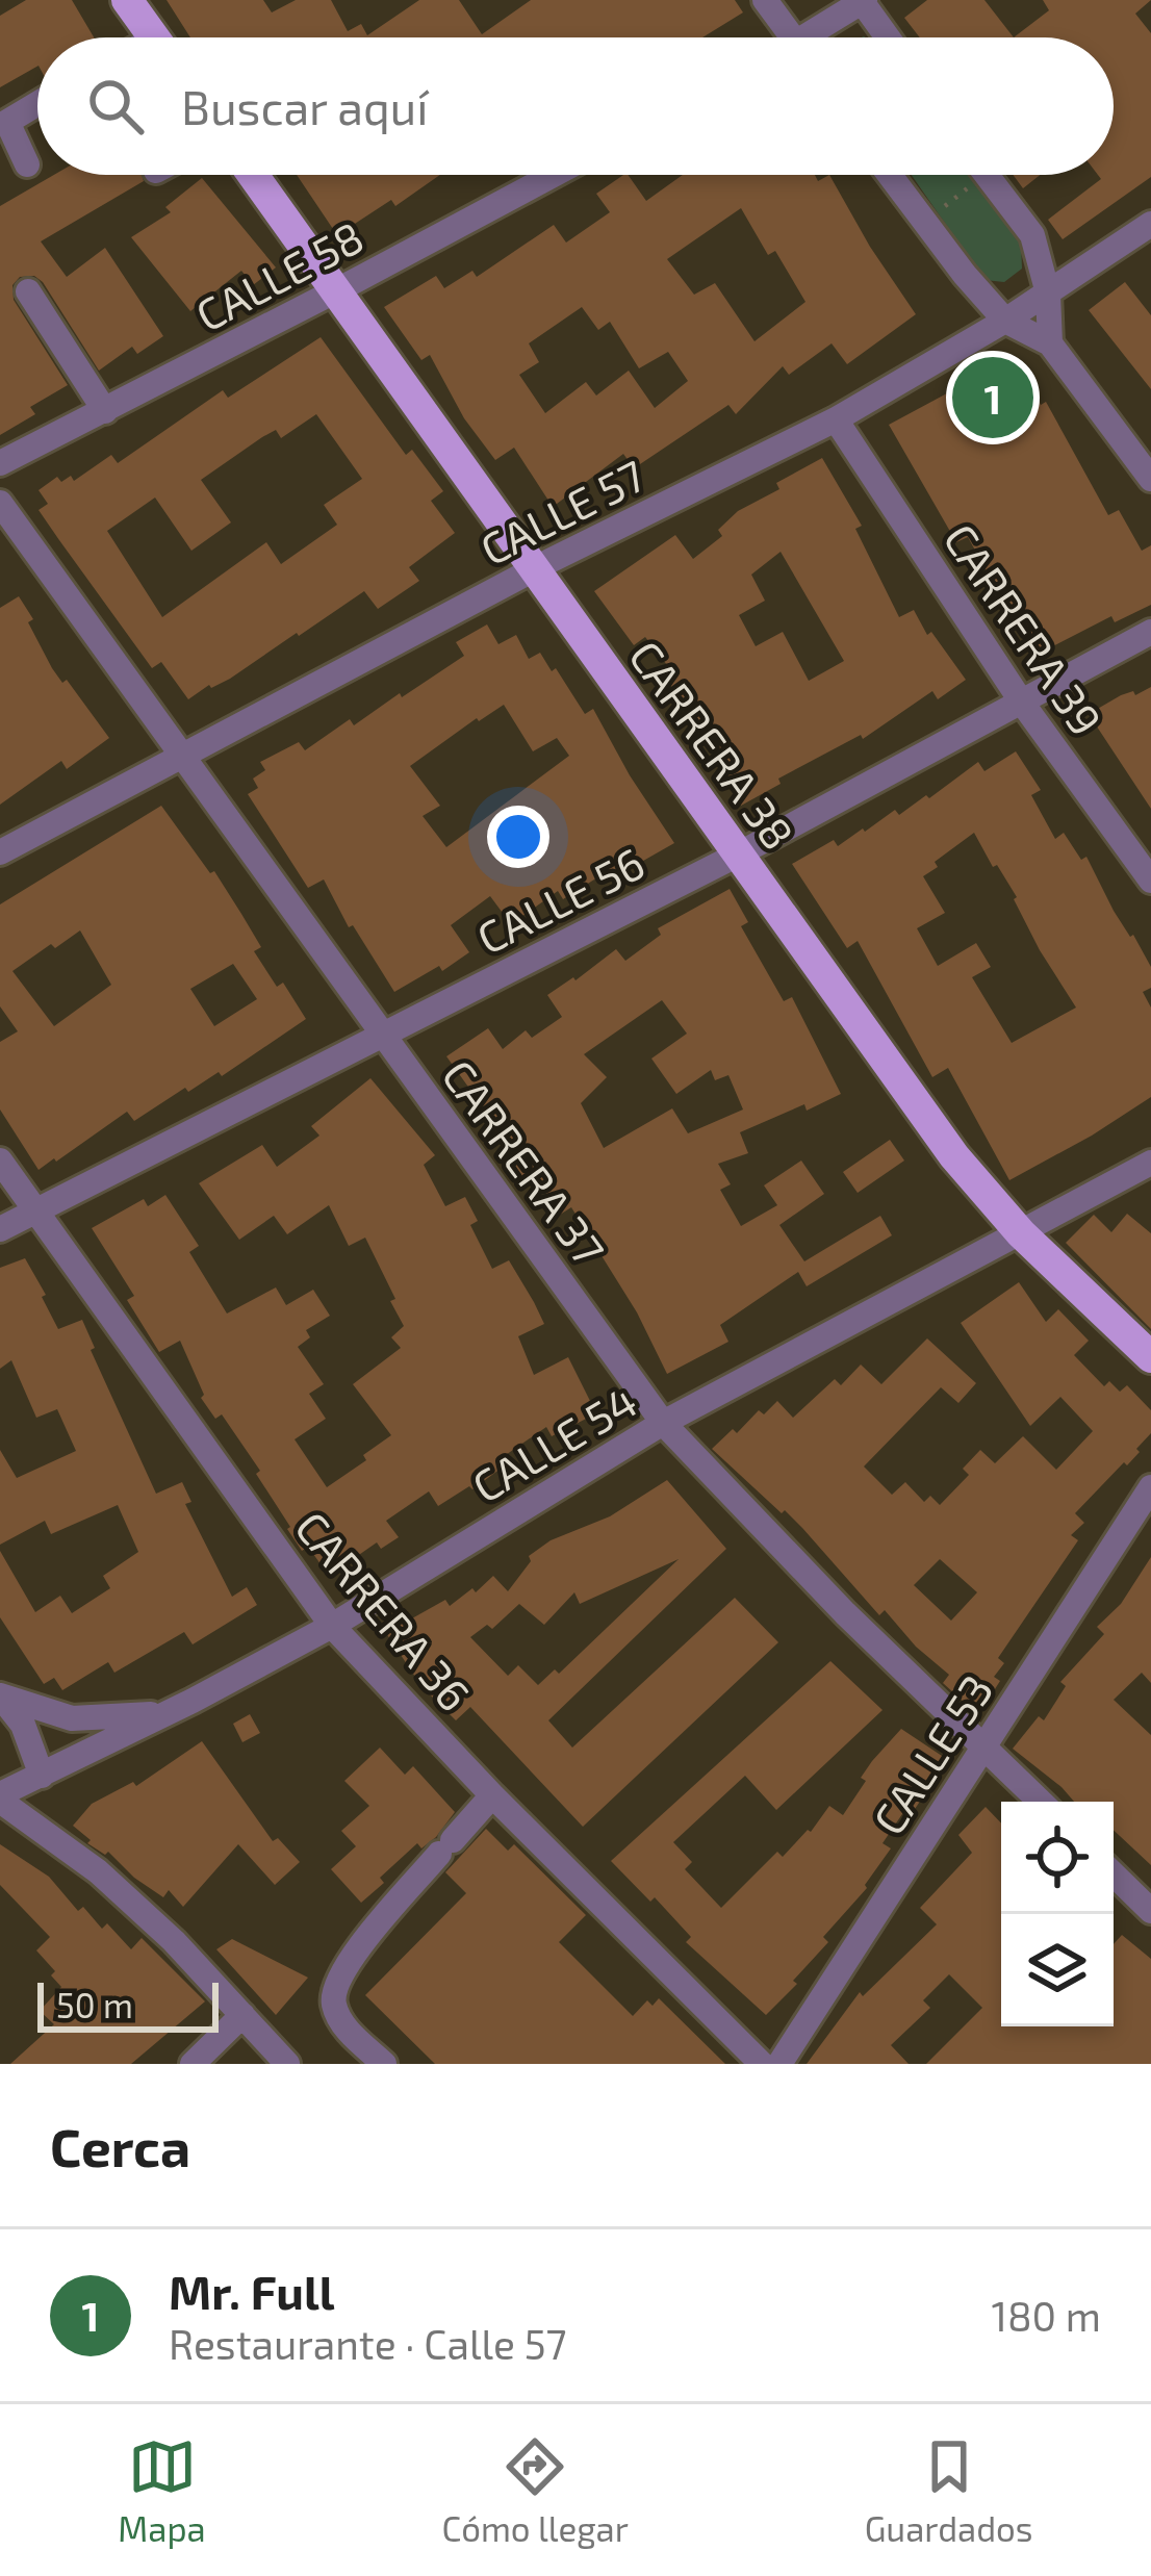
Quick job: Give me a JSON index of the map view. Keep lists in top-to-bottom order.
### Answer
{
  "streets": {
    "main road": ["CARRERA 38"],
    "street": [
      "CALLE 58",
      "CALLE 57",
      "CARRERA 39",
      "CALLE 56",
      "CARRERA 37",
      "CALLE 54",
      "CARRERA 36",
      "CALLE 53"
    ]
  },
  "crossings": [
    ["CALLE 58", "CARRERA 38"],
    ["CALLE 57", "CARRERA 39"],
    ["CALLE 57", "CARRERA 38"],
    ["CALLE 57", "CARRERA 37"],
    ["CARRERA 39", "CALLE 56"],
    ["CARRERA 38", "CALLE 56"],
    ["CARRERA 38", "CALLE 54"],
    ["CALLE 56", "CARRERA 37"],
    ["CALLE 56", "CARRERA 36"],
    ["CARRERA 37", "CALLE 54"],
    ["CARRERA 37", "CALLE 53"],
    ["CALLE 54", "CARRERA 36"]
  ],
  "scale_bar": "50 m",
  "page": {
    "search": "Buscar aquí",
    "pins": "1",
    "scale": "50 m",
    "heading": "Cerca",
    "list": [
      {
        "mark": "1",
        "name": "Mr. Full",
        "note": "Restaurante · Calle 57",
        "value": "180 m"
      }
    ],
    "nav": ["Mapa", "Cómo llegar", "Guardados"]
  }
}
